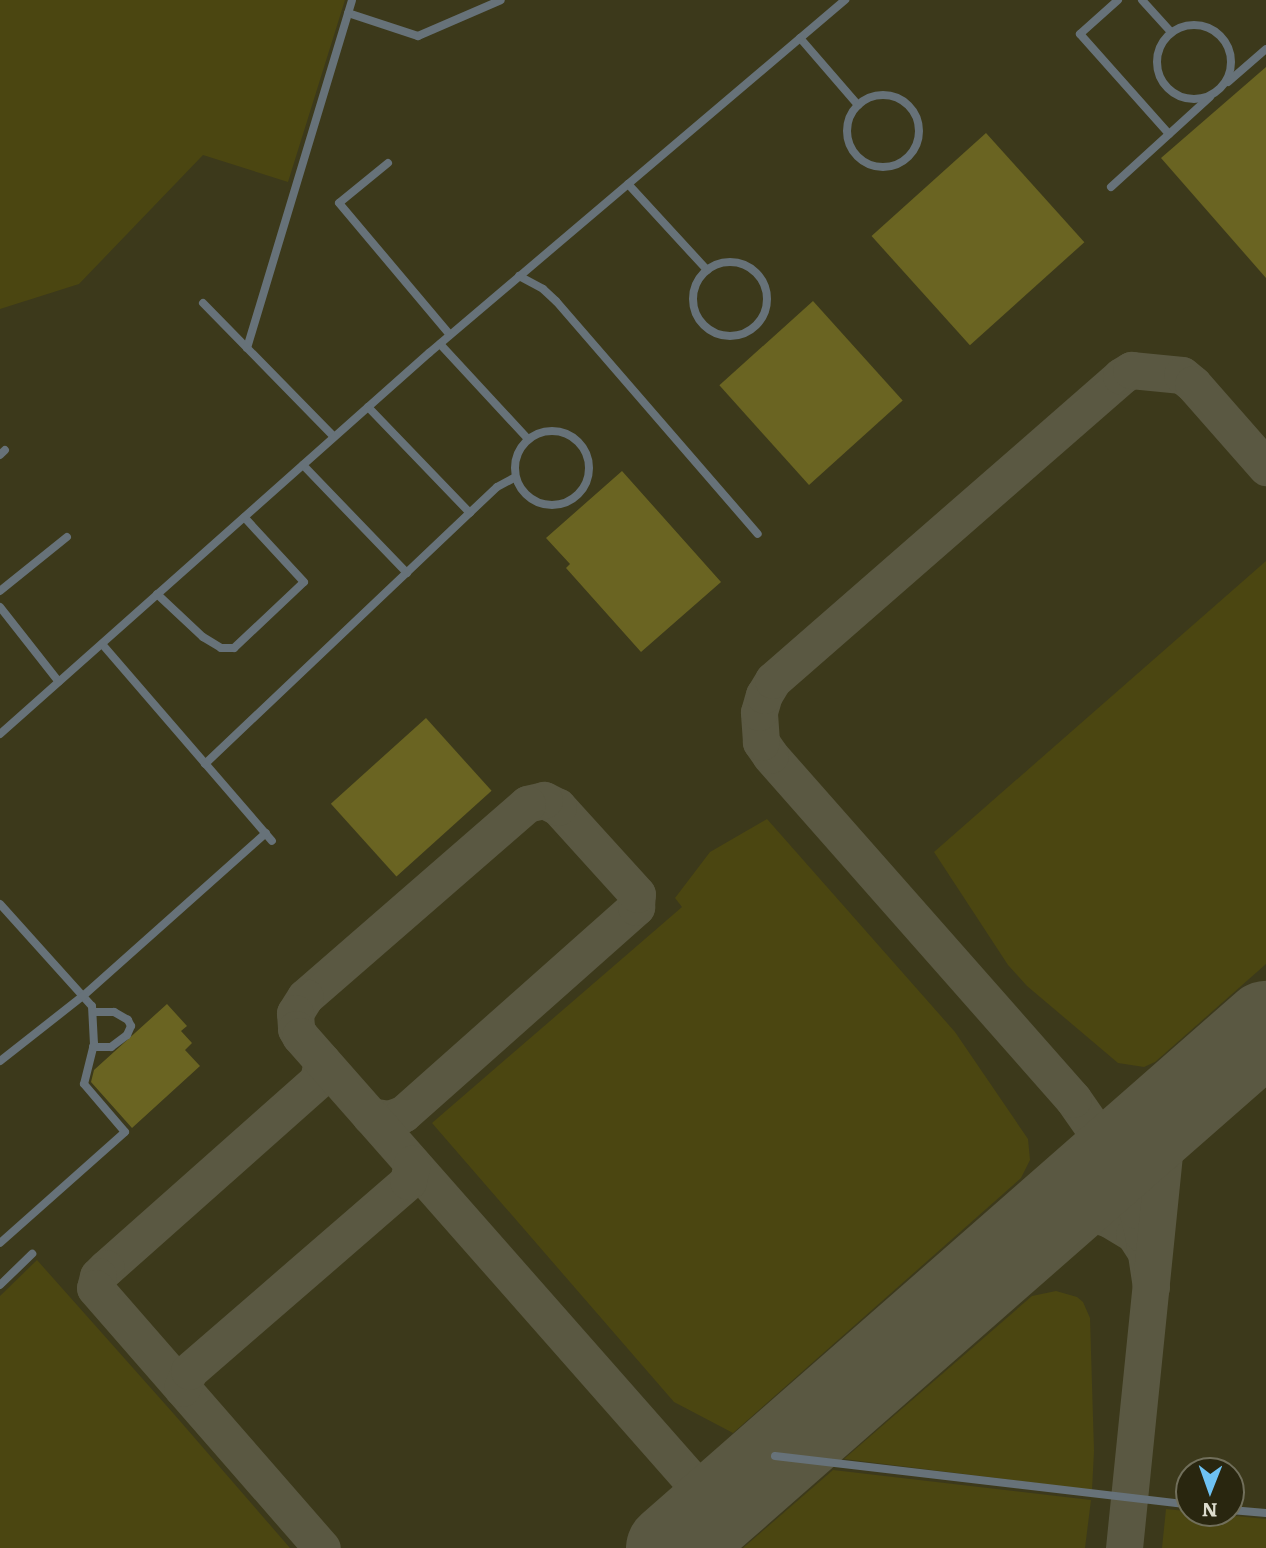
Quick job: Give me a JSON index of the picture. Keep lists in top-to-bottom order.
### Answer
{
  "north": "bottom"
}
